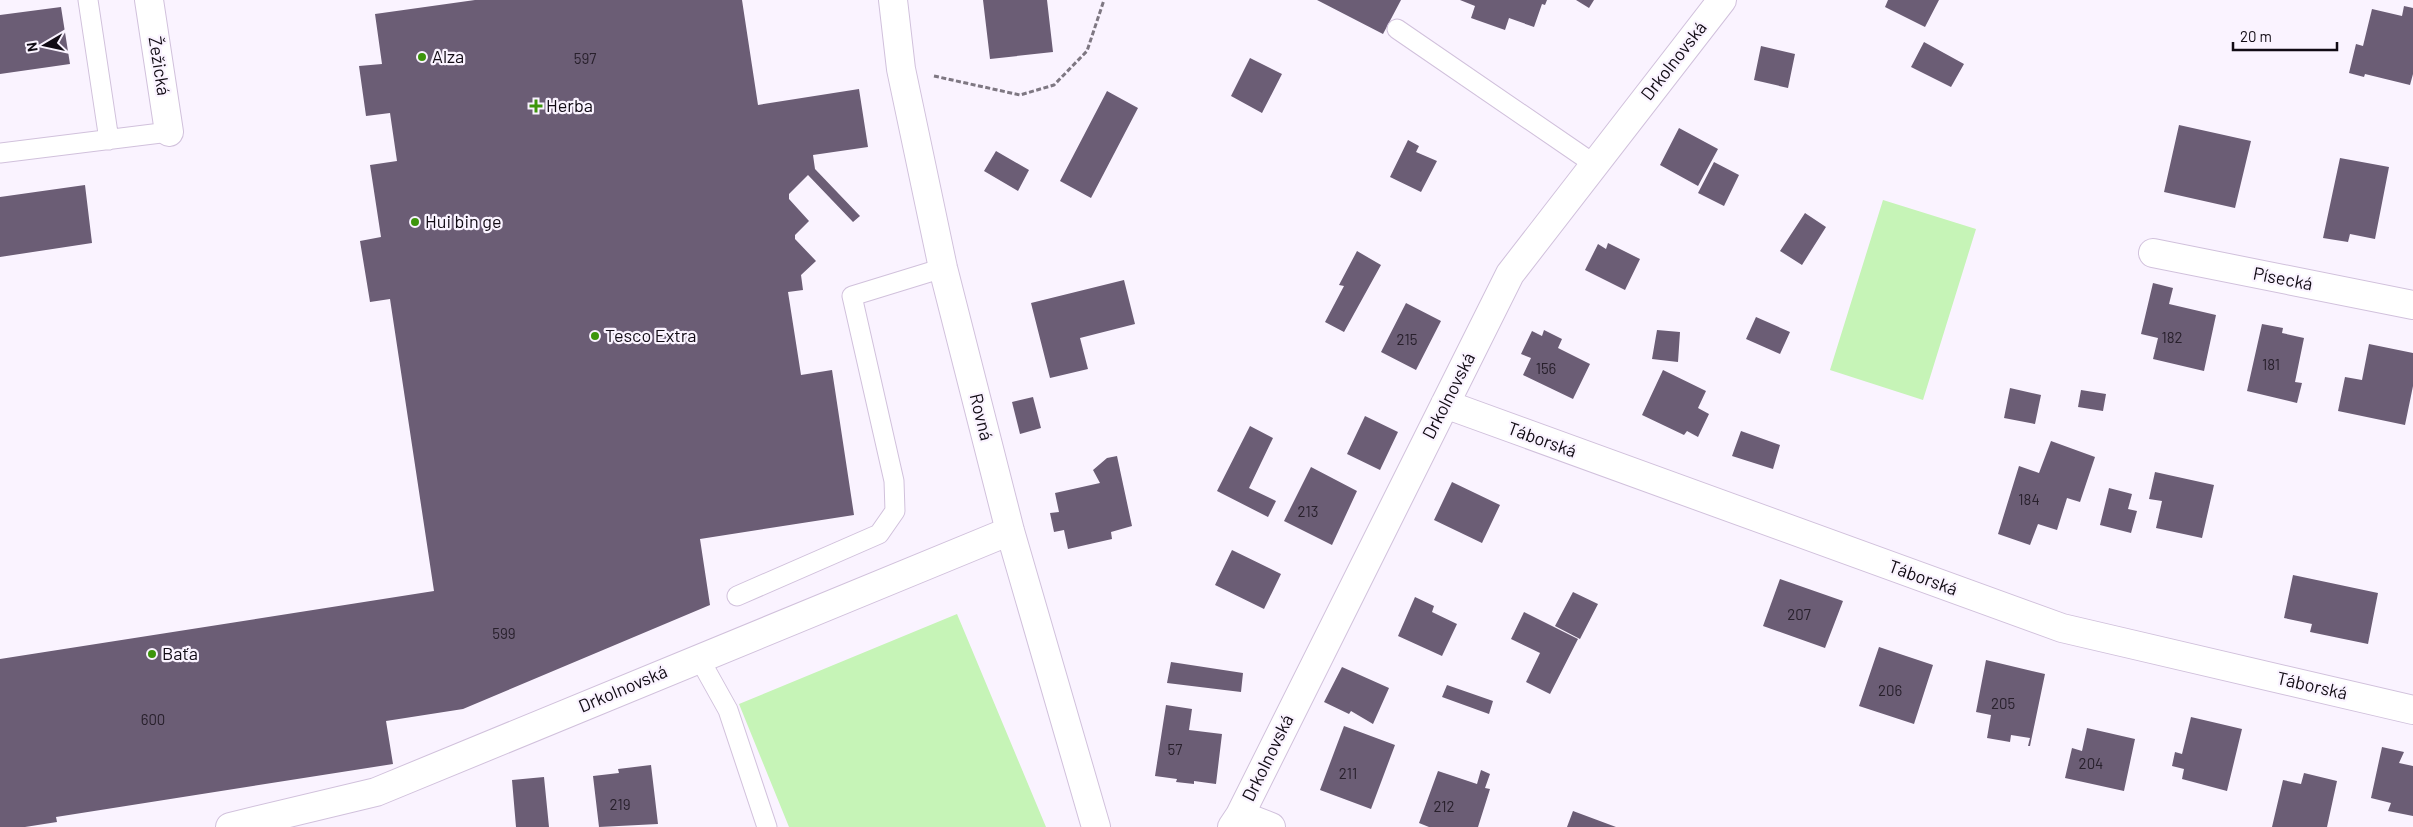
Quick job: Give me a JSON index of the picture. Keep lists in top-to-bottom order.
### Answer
{
  "streets": {
    "street": [
      "Drkolnovská",
      "Žežická",
      "Písecká",
      "Rovná",
      "Táborská"
    ]
  },
  "crossings": [
    ["Drkolnovská", "Rovná"],
    ["Drkolnovská", "Táborská"]
  ],
  "places": {
    "other": [
      "Alza",
      "Hui bin ge",
      "Tesco Extra",
      "Baťa"
    ],
    "health": ["Herba"]
  },
  "house_numbers": [
    "597",
    "182",
    "215",
    "181",
    "156",
    "184",
    "213",
    "207",
    "599",
    "206",
    "205",
    "600",
    "57",
    "204",
    "211",
    "219",
    "212"
  ],
  "scale_bar": "20 m",
  "north": "left"
}
